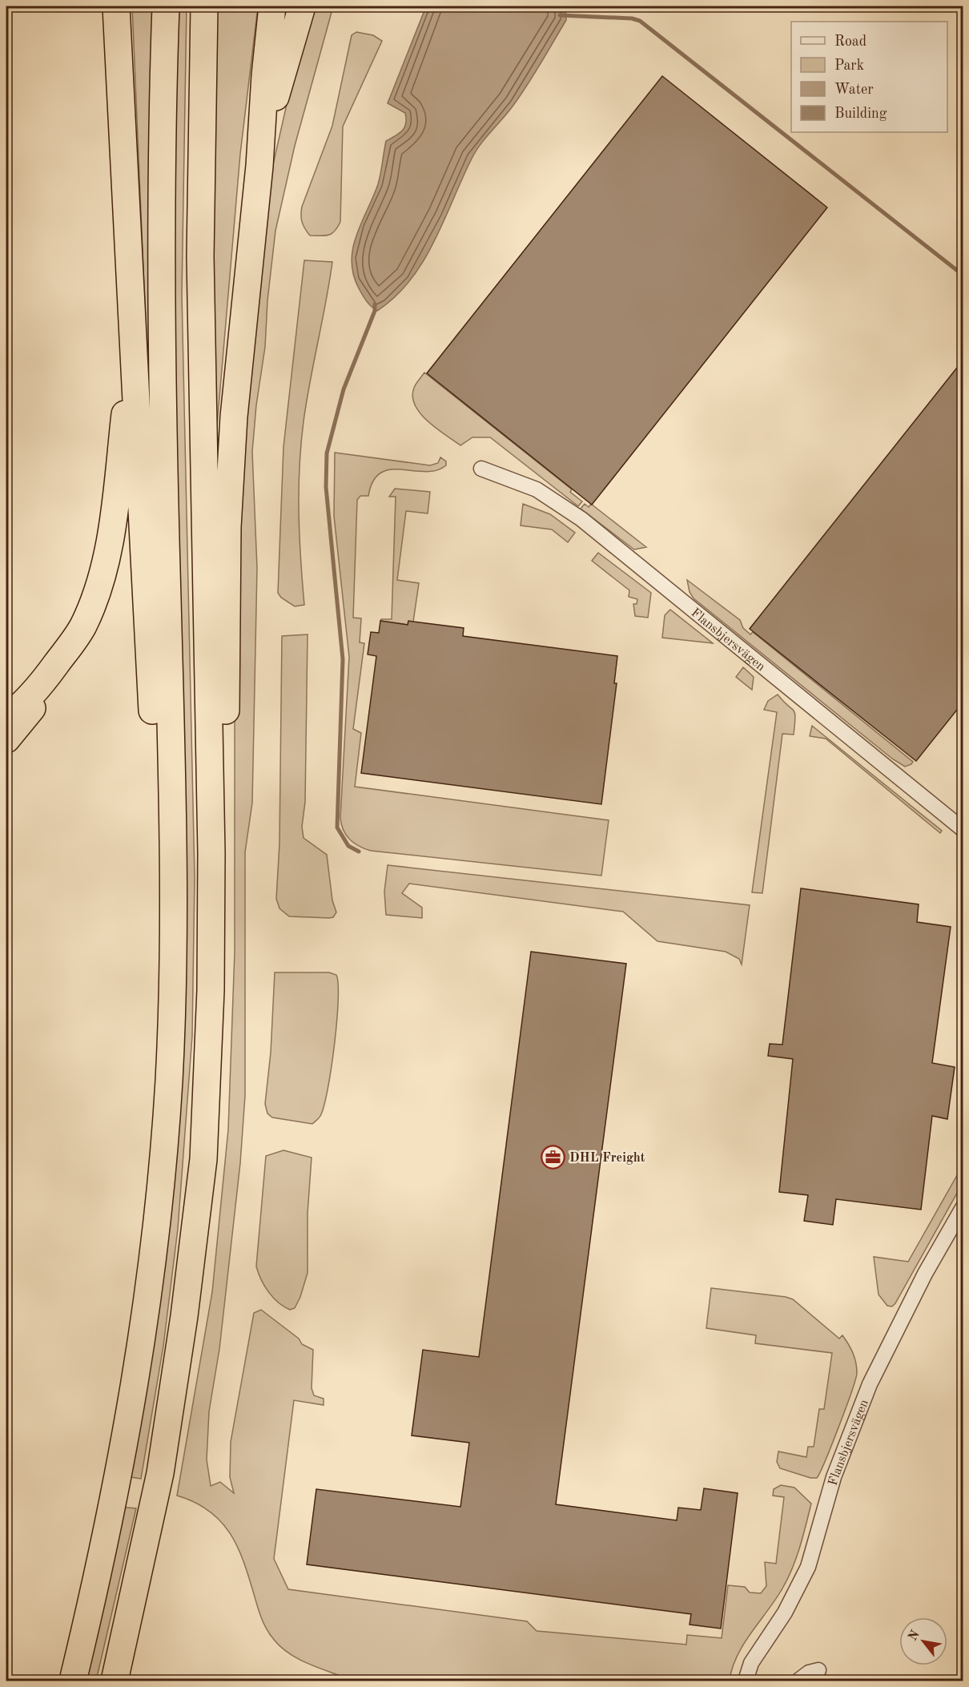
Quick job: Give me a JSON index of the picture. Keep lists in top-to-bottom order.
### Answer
{
  "streets": {
    "street": ["Flansbjersvägen"]
  },
  "places": {
    "office": ["DHL Freight"]
  },
  "legend": [
    "Road",
    "Park",
    "Water",
    "Building"
  ],
  "north": "top left"
}
